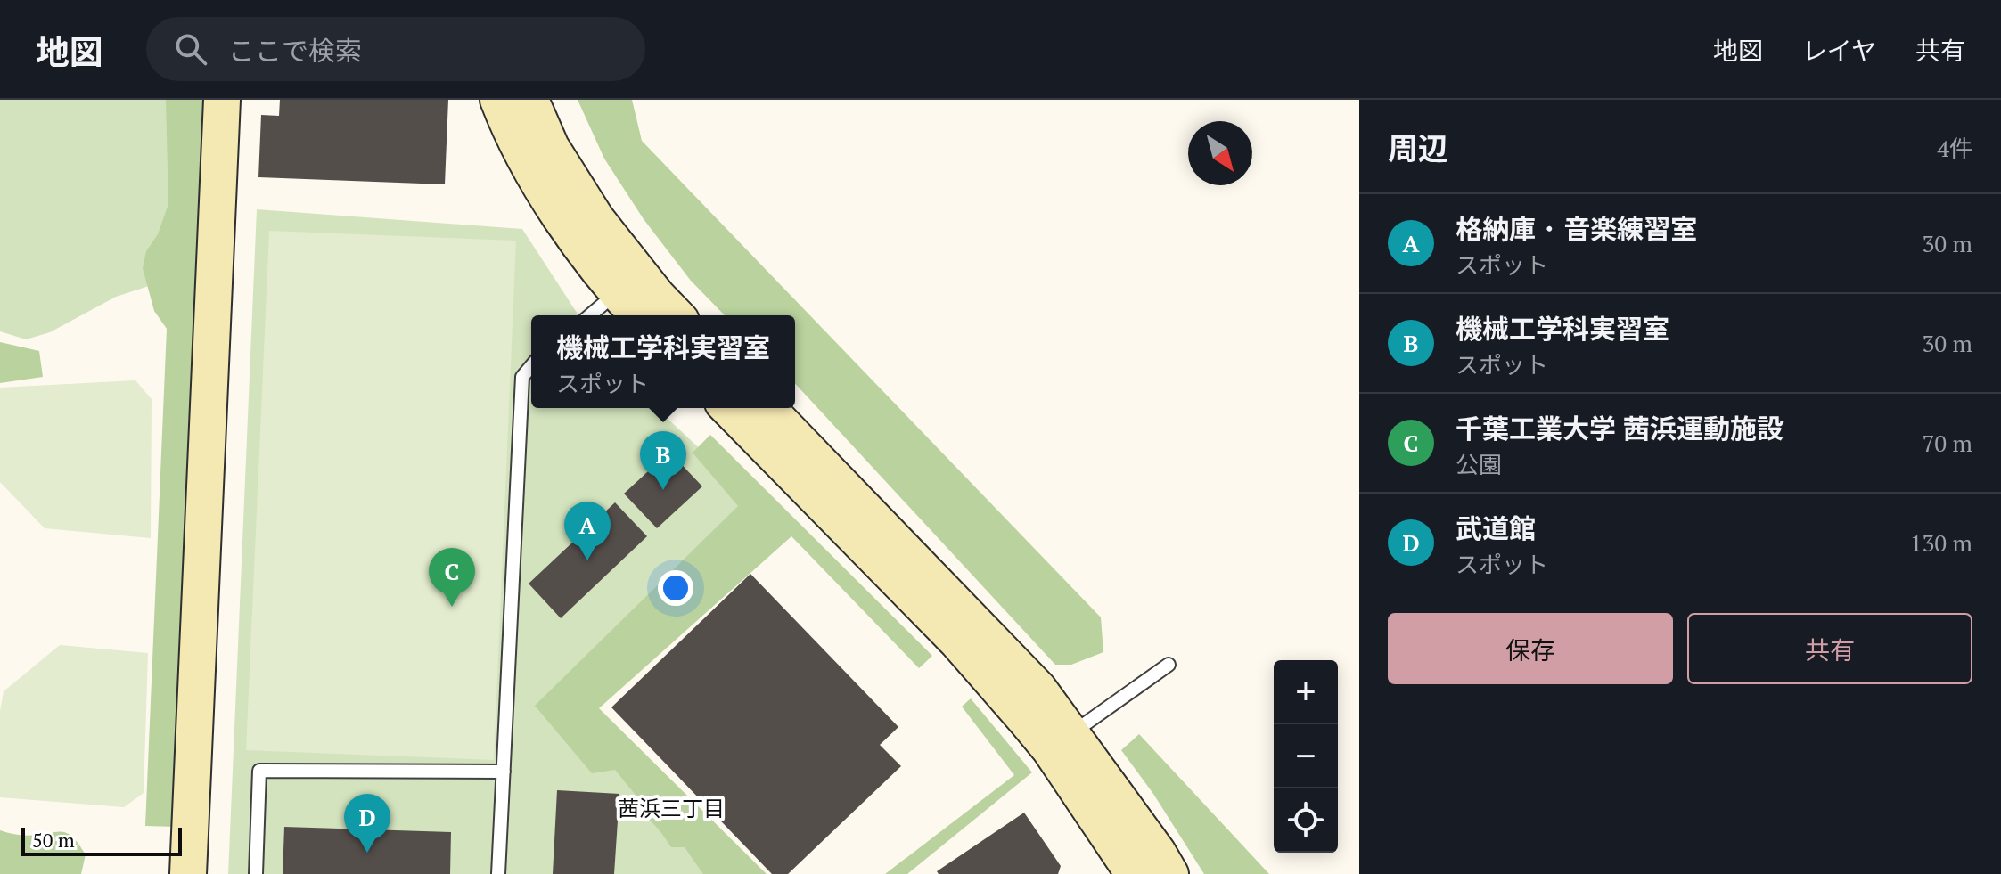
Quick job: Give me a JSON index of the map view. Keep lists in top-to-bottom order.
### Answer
{
  "districts": ["茜浜三丁目"],
  "scale_bar": "50 m",
  "north": "bottom right",
  "page": {
    "header": "地図",
    "search": "ここで検索",
    "nav": ["地図", "レイヤ", "共有"],
    "heading": ["周辺", "4件"],
    "list": [
      {
        "mark": "A",
        "name": "格納庫 ･ 音楽練習室",
        "note": "スポット",
        "value": "30 m"
      },
      {
        "mark": "B",
        "name": "機械工学科実習室",
        "note": "スポット",
        "value": "30 m"
      },
      {
        "mark": "C",
        "name": "千葉工業大学 茜浜運動施設",
        "note": "公園",
        "value": "70 m"
      },
      {
        "mark": "D",
        "name": "武道館",
        "note": "スポット",
        "value": "130 m"
      }
    ],
    "popup": ["機械工学科実習室", "スポット"],
    "pins": [
      "B",
      "A",
      "C",
      "D"
    ],
    "buttons": ["保存", "共有"],
    "map_buttons": ["+", "−"],
    "scale": "50 m"
  }
}
